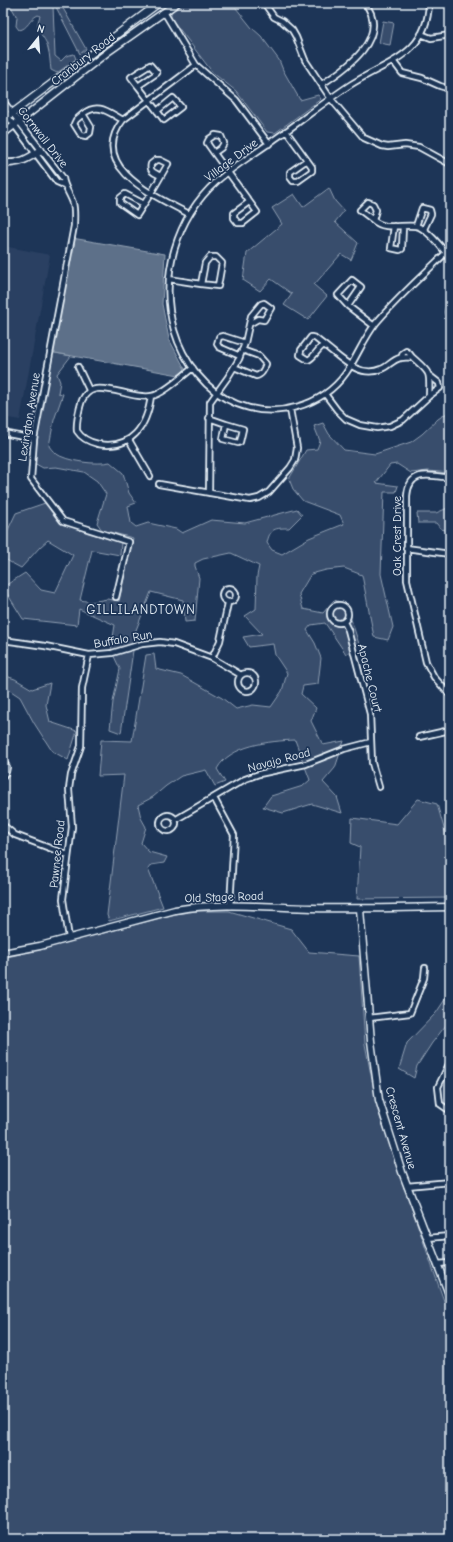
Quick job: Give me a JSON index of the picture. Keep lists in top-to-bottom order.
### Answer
{
  "streets": {
    "main road": ["Cranbury Road", "Old Stage Road", "Crescent Avenue"],
    "street": [
      "Cornwall Drive",
      "Village Drive",
      "Lexington Avenue",
      "Oak Crest Drive",
      "Buffalo Run",
      "Apache Court",
      "Navajo Road",
      "Pawnee Road"
    ]
  },
  "crossings": [
    ["Cranbury Road", "Cornwall Drive"],
    ["Cornwall Drive", "Lexington Avenue"],
    ["Buffalo Run", "Pawnee Road"],
    ["Apache Court", "Navajo Road"],
    ["Pawnee Road", "Old Stage Road"],
    ["Old Stage Road", "Crescent Avenue"]
  ],
  "districts": ["GILLILANDTOWN"],
  "north": "top"
}
